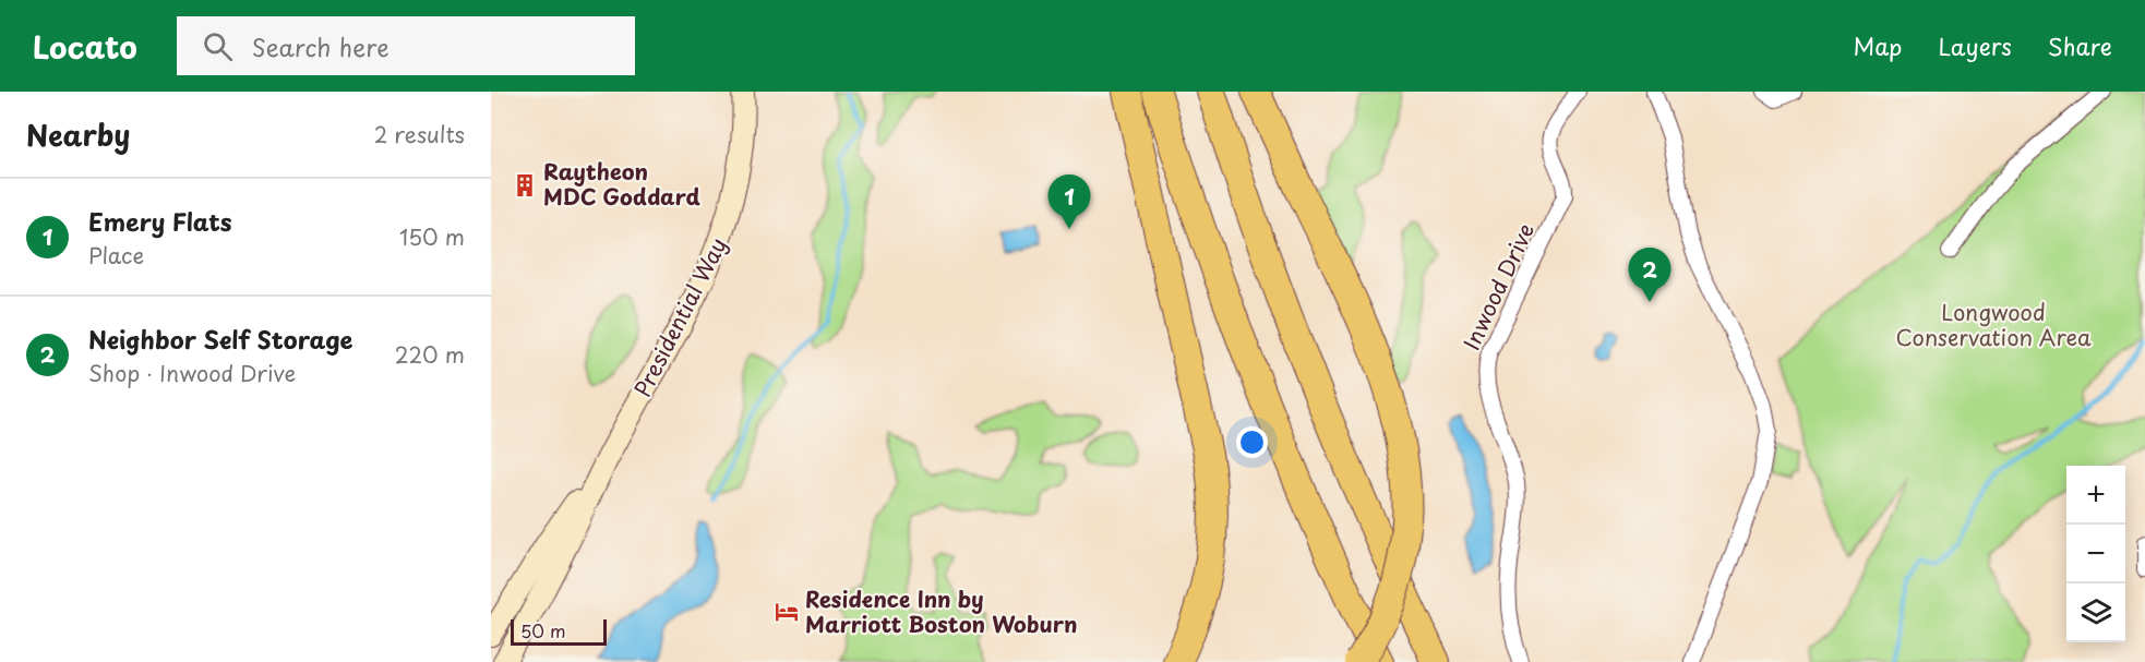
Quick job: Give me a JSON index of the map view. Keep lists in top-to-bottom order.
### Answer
{
  "streets": {
    "street": ["Inwood Drive", "Presidential Way"]
  },
  "parks": ["Longwood Conservation Area"],
  "places": {
    "building": ["Raytheon MDC Goddard"],
    "hotel": ["Residence Inn by Marriott Boston Woburn"]
  },
  "scale_bar": "50 m",
  "page": {
    "header": "Locato",
    "search": "Search here",
    "nav": ["Map", "Layers", "Share"],
    "heading": ["Nearby", "2 results"],
    "pins": ["1", "2"],
    "list": [
      {
        "mark": "1",
        "name": "Emery Flats",
        "note": "Place",
        "value": "150 m"
      },
      {
        "mark": "2",
        "name": "Neighbor Self Storage",
        "note": "Shop · Inwood Drive",
        "value": "220 m"
      }
    ],
    "map_buttons": ["+", "−"],
    "scale": "50 m"
  }
}
